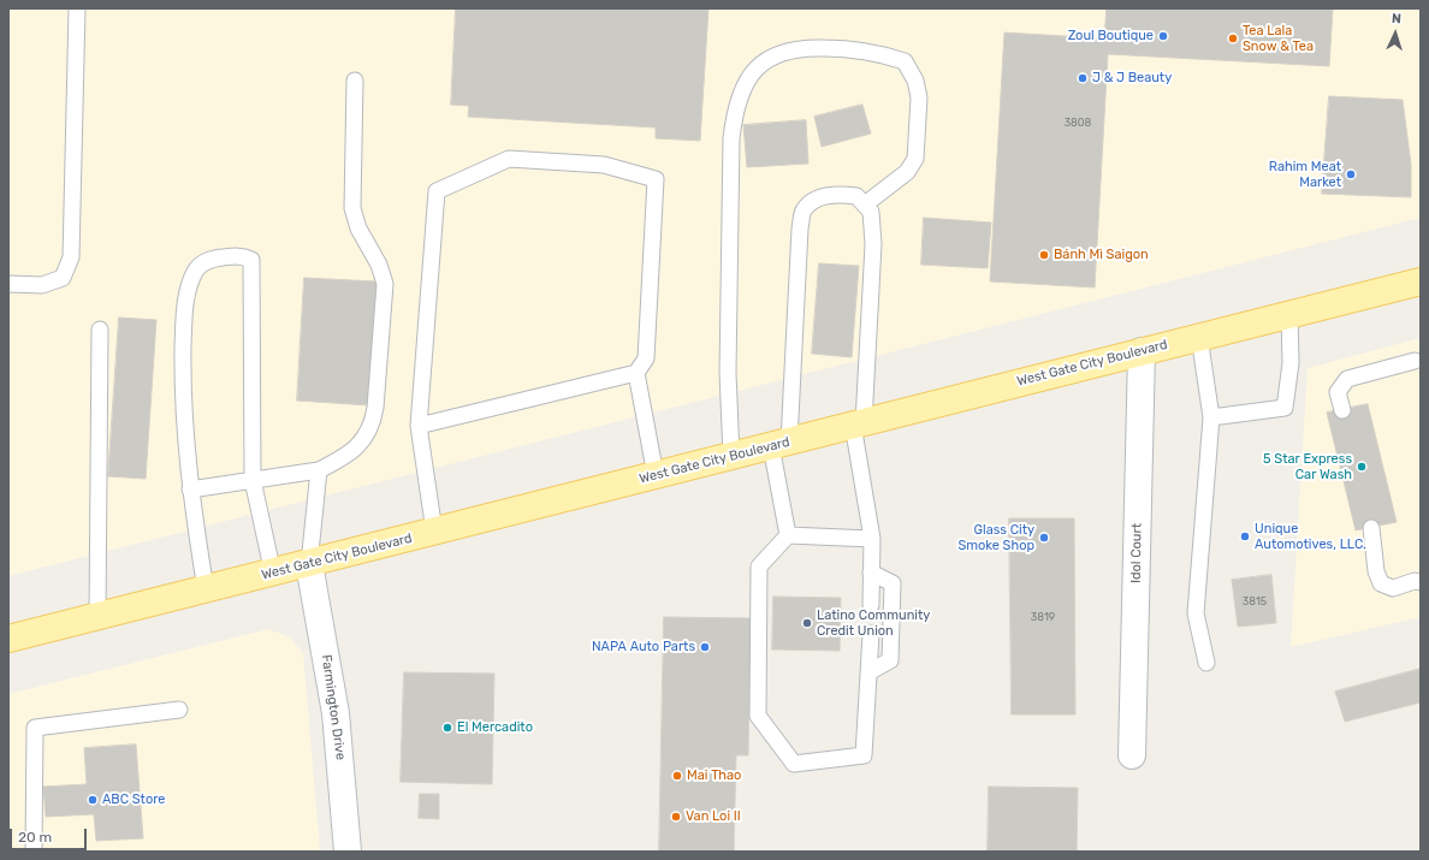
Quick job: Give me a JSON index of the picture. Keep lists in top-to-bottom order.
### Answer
{
  "streets": {
    "main road": ["West Gate City Boulevard"],
    "street": ["Idol Court", "Farmington Drive"]
  },
  "crossings": [
    ["West Gate City Boulevard", "Idol Court"],
    ["West Gate City Boulevard", "Farmington Drive"]
  ],
  "places": [
    "Zoul Boutique",
    "Tea Lala Snow & Tea",
    "J & J Beauty",
    "Rahim Meat Market",
    "Bánh Mì Saigon",
    "5 Star Express Car Wash",
    "Unique Automotives, LLC.",
    "Glass City Smoke Shop",
    "Latino Community Credit Union",
    "NAPA Auto Parts",
    "El Mercadito",
    "Mai Thao",
    "ABC Store",
    "Van Loi II"
  ],
  "house_numbers": ["3808", "3815", "3819"],
  "scale_bar": "20 m",
  "north": "top"
}
